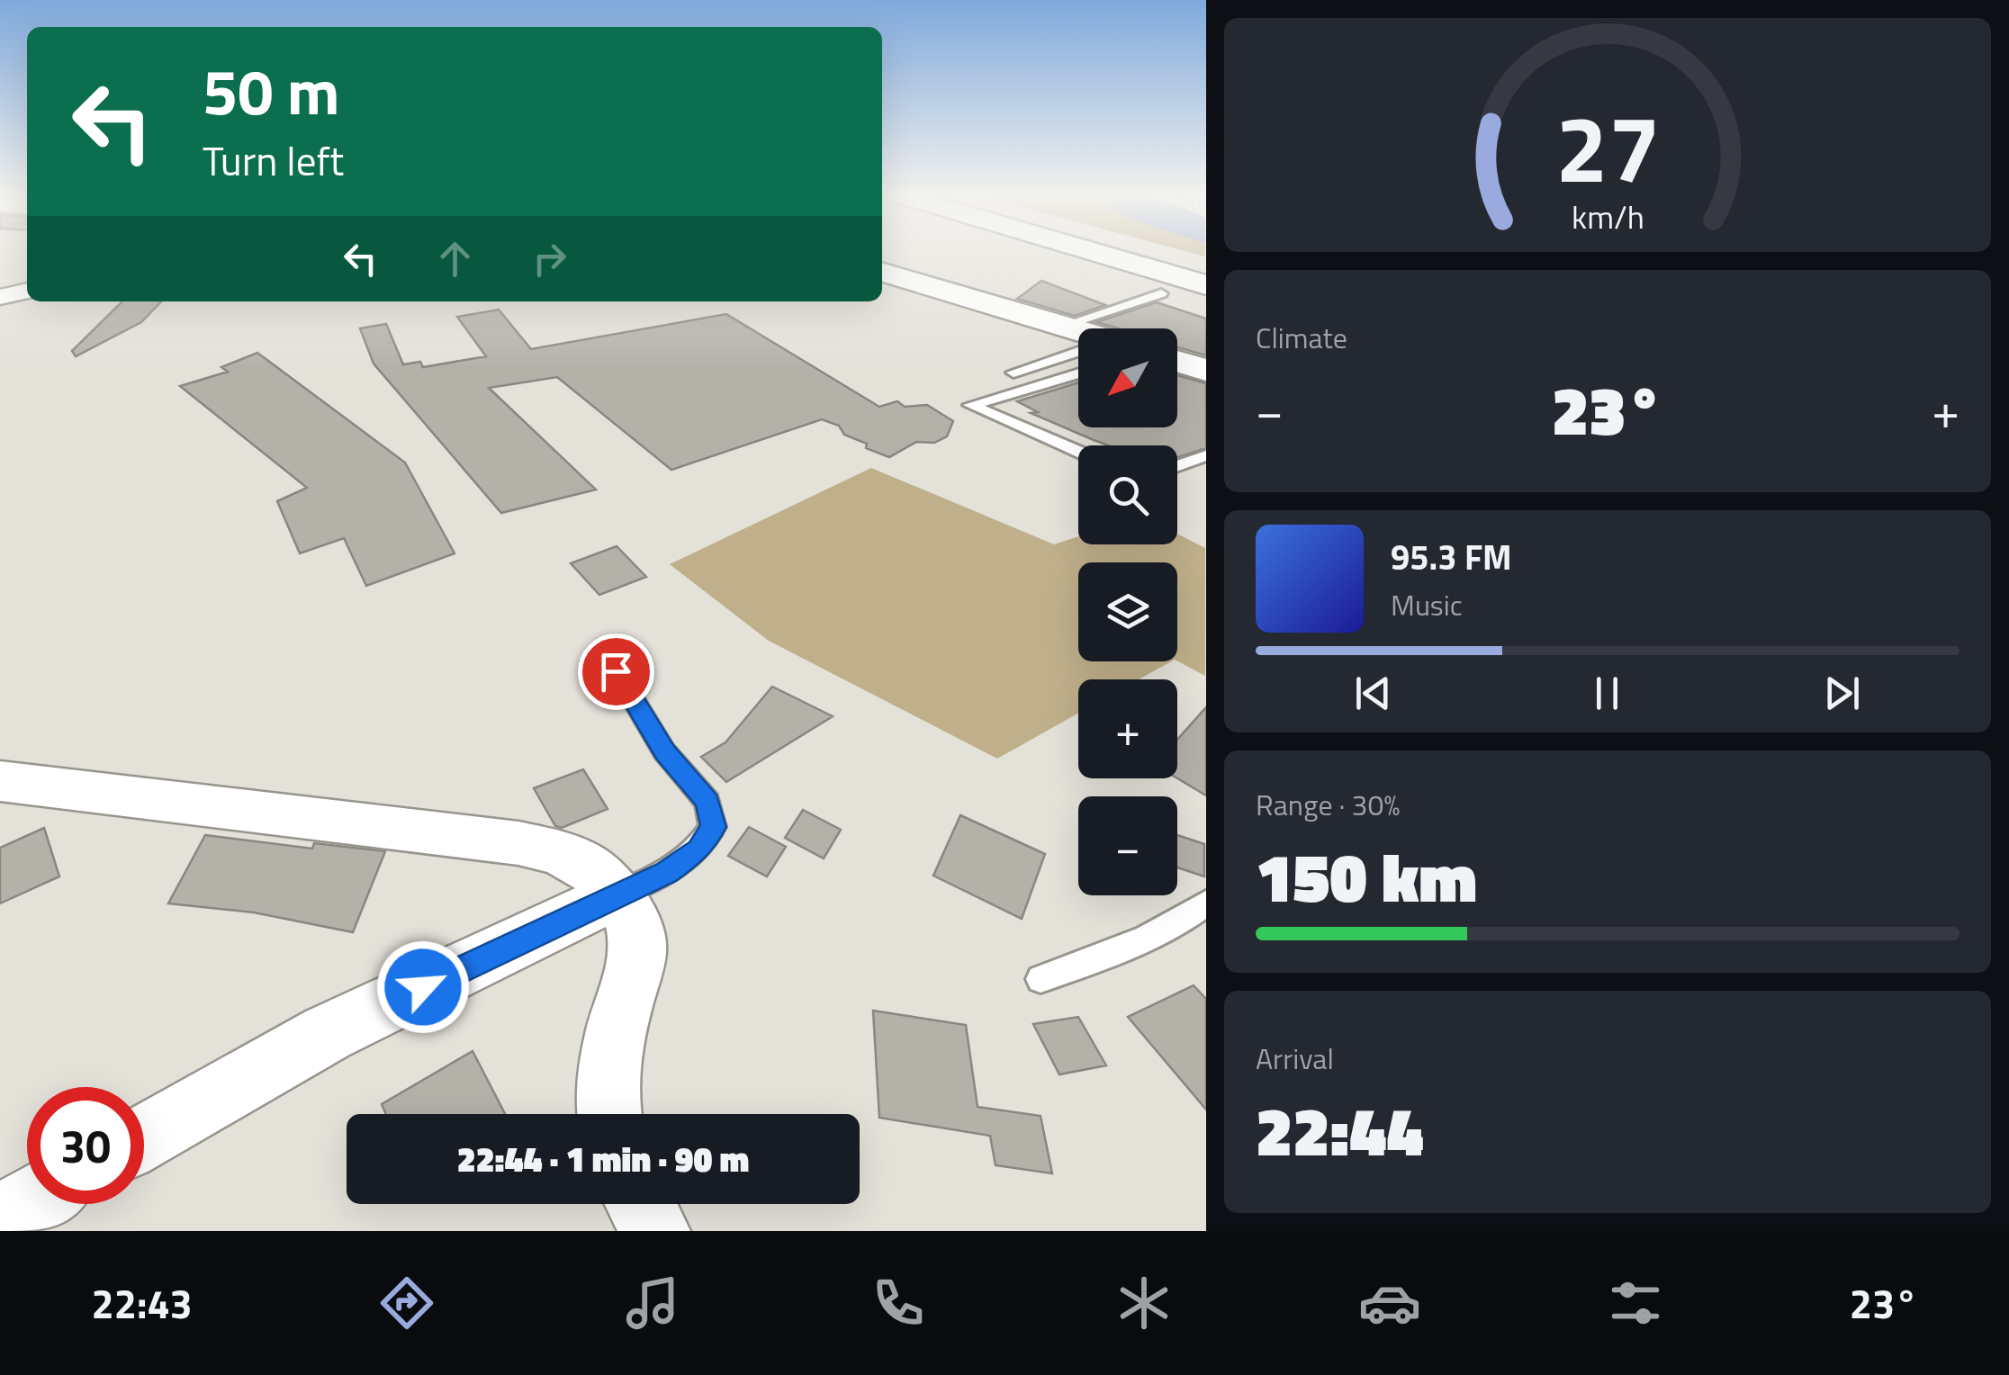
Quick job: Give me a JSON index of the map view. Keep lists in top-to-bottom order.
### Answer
{
  "north": "bottom left",
  "page": {
    "turn": ["50 m", "Turn left"],
    "tile": [
      "Climate",
      ["Range · 30%", "150 km"],
      ["Arrival", "22:44"]
    ],
    "map_buttons": ["+", "−"],
    "heat": ["−", "23°", "+"],
    "song": ["95.3 FM", "Music"],
    "limit": "30",
    "trip": "22:44 · 1 min · 90 m",
    "tabs": ["22:43", "23°"],
    "gauge": ["27", "km/h"]
  }
}
